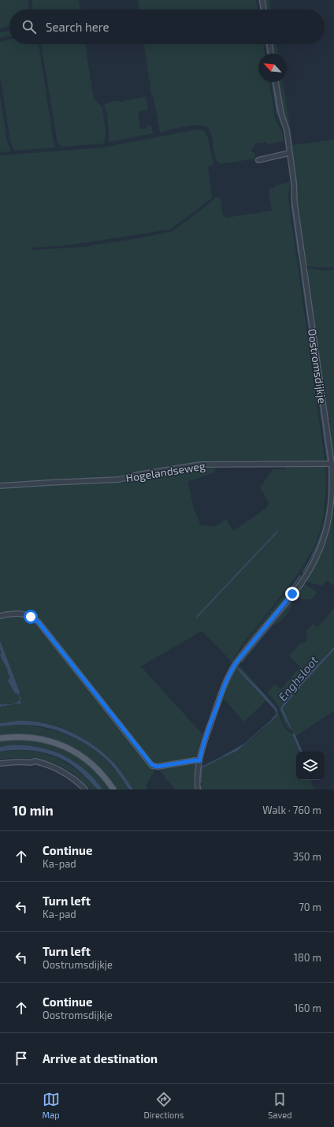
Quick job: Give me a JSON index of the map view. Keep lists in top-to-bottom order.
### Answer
{
  "streets": {
    "street": ["Oostromsdijkje", "Hogelandseweg"]
  },
  "crossings": [
    ["Oostromsdijkje", "Hogelandseweg"]
  ],
  "water": ["Enghsloot"],
  "north": "top left",
  "page": {
    "search": "Search here",
    "heading": ["10 min", "Walk · 760 m"],
    "list": [
      ["Continue", "Ka-pad", "350 m"],
      ["Turn left", "Ka-pad", "70 m"],
      ["Turn left", "Oostrumsdijkje", "180 m"],
      ["Continue", "Oostromsdijkje", "160 m"],
      "Arrive at destination"
    ],
    "nav": ["Map", "Directions", "Saved"]
  }
}
